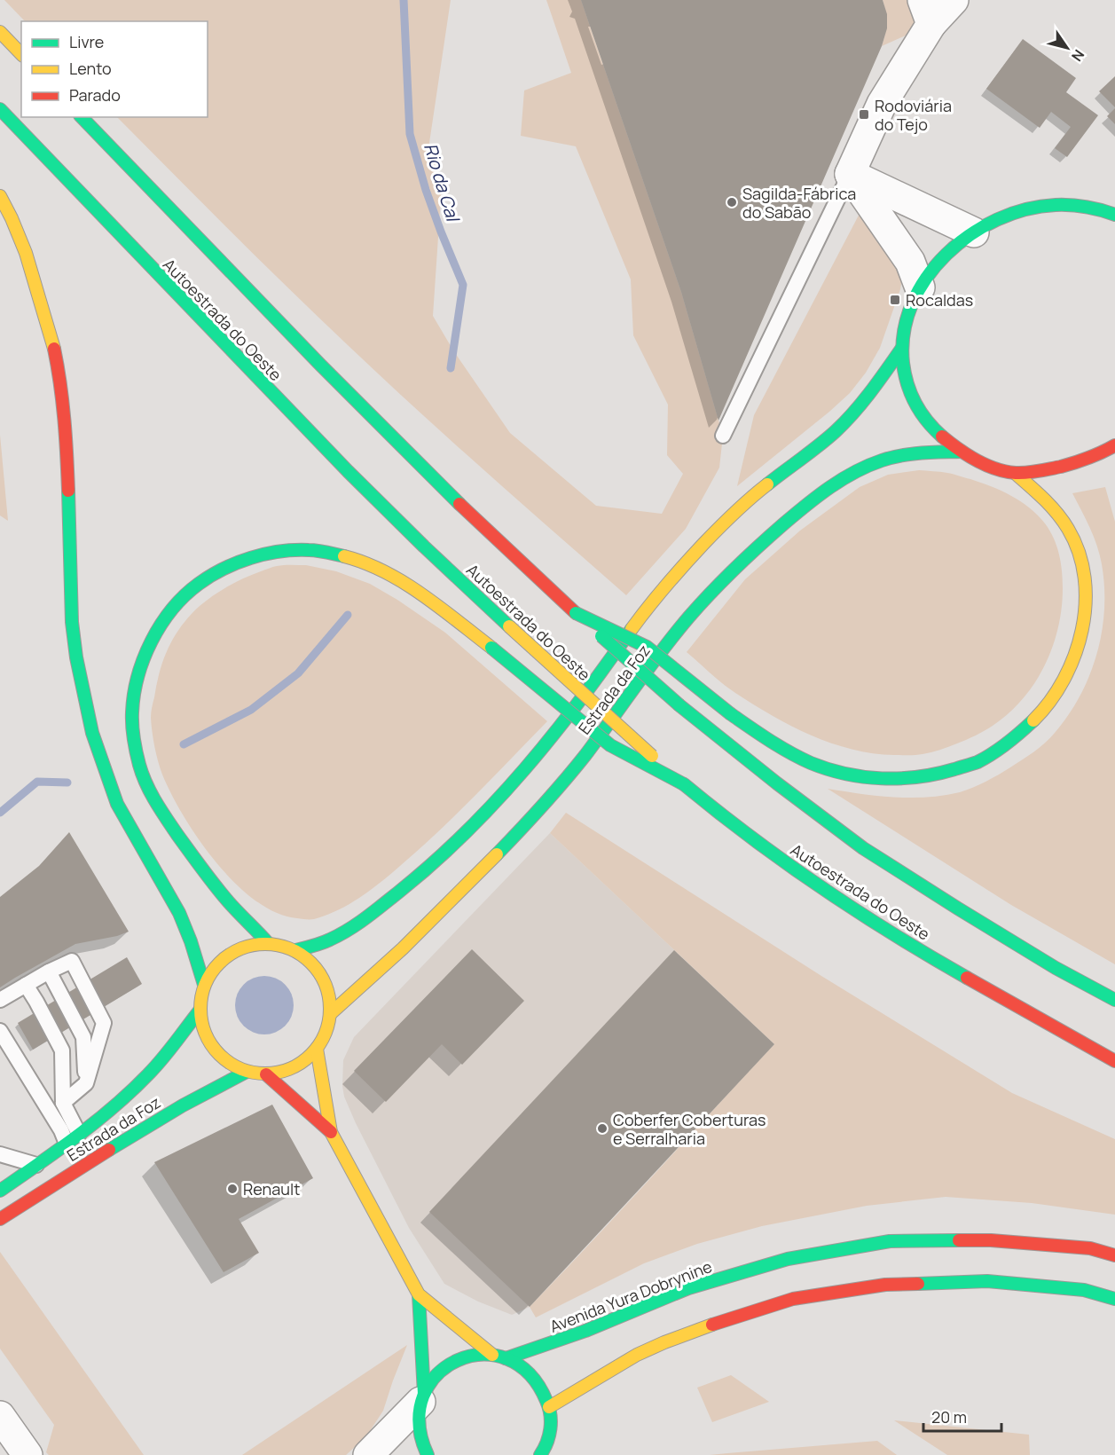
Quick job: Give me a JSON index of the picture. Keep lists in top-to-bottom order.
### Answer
{
  "streets": {
    "main road": ["Autoestrada do Oeste", "Estrada da Foz", "Avenida Yura Dobrynine"]
  },
  "water": ["Rio da Cal"],
  "places": {
    "transit": ["Rodoviária do Tejo", "Rocaldas"],
    "other": ["Sagilda-Fábrica do Sabão", "Coberfer Coberturas e Serralharia", "Renault"]
  },
  "legend": ["Livre", "Lento", "Parado"],
  "scale_bar": "20 m",
  "north": "bottom right"
}
